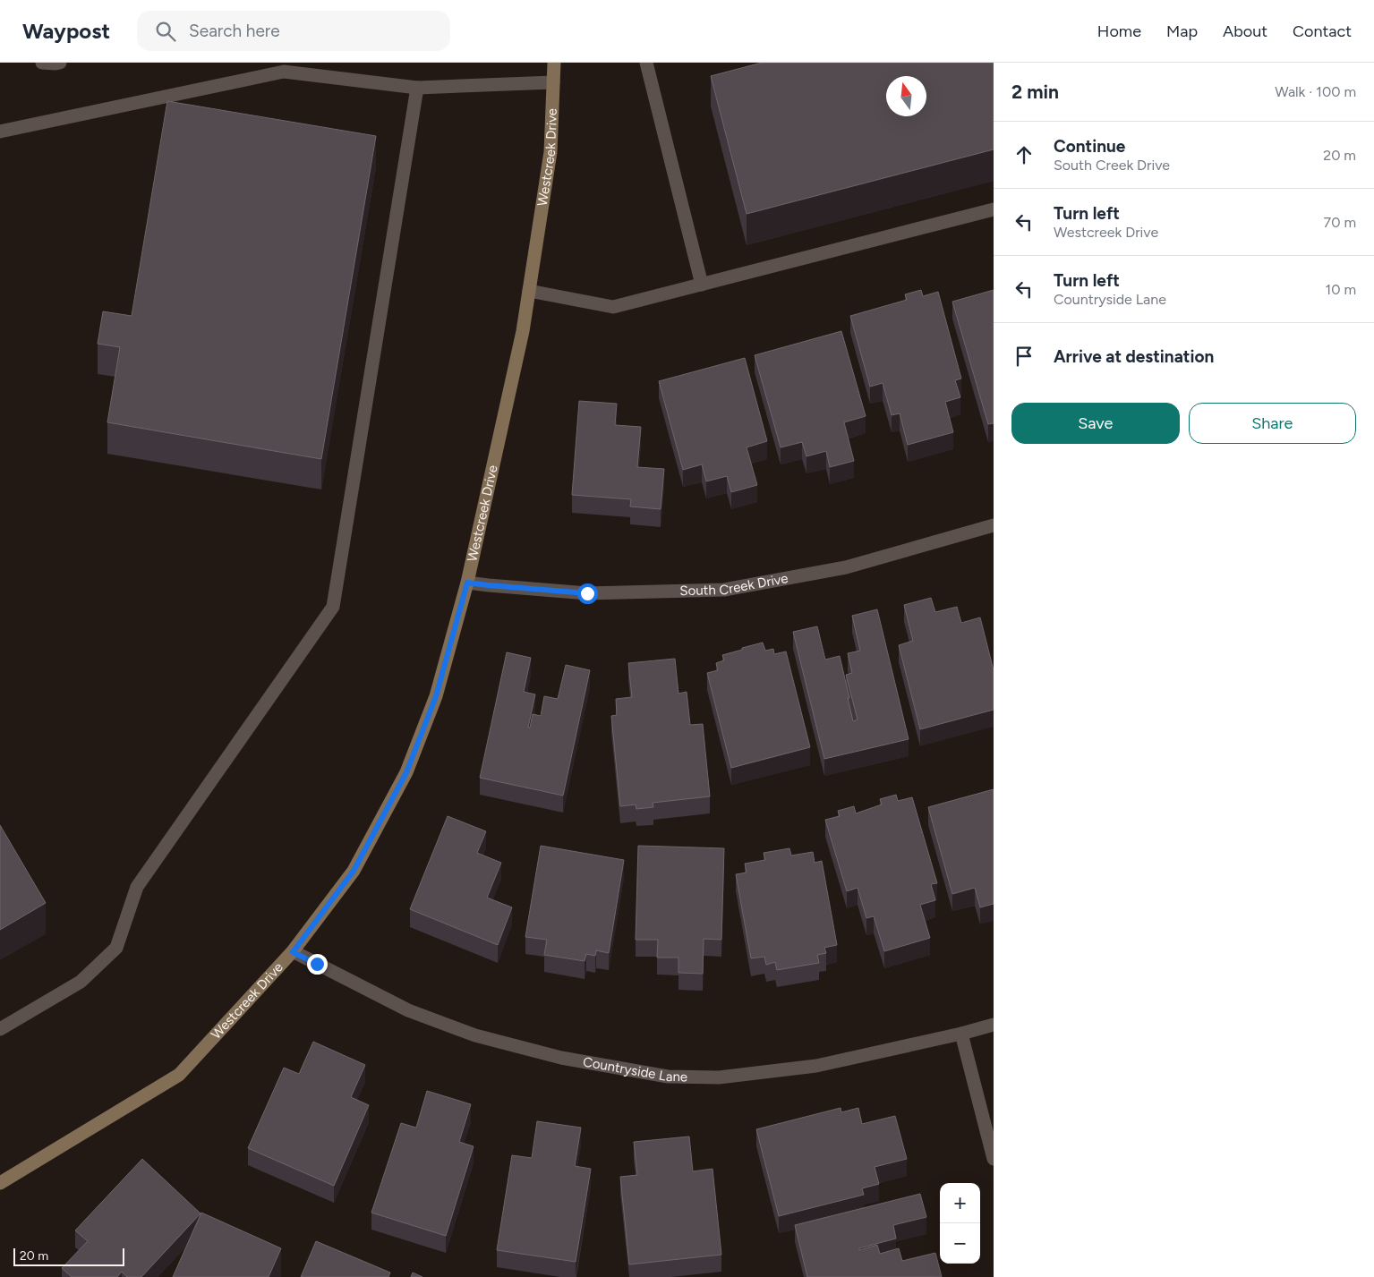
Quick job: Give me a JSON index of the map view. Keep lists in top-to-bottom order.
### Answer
{
  "streets": {
    "street": ["Westcreek Drive", "South Creek Drive", "Countryside Lane"]
  },
  "crossings": [
    ["Westcreek Drive", "South Creek Drive"],
    ["Westcreek Drive", "Countryside Lane"]
  ],
  "scale_bar": "20 m",
  "north": "top",
  "page": {
    "header": "Waypost",
    "search": "Search here",
    "nav": [
      "Home",
      "Map",
      "About",
      "Contact"
    ],
    "heading": ["2 min", "Walk · 100 m"],
    "list": [
      ["Continue", "South Creek Drive", "20 m"],
      ["Turn left", "Westcreek Drive", "70 m"],
      ["Turn left", "Countryside Lane", "10 m"],
      "Arrive at destination"
    ],
    "buttons": ["Save", "Share"],
    "map_buttons": ["+", "−"],
    "scale": "20 m"
  }
}
